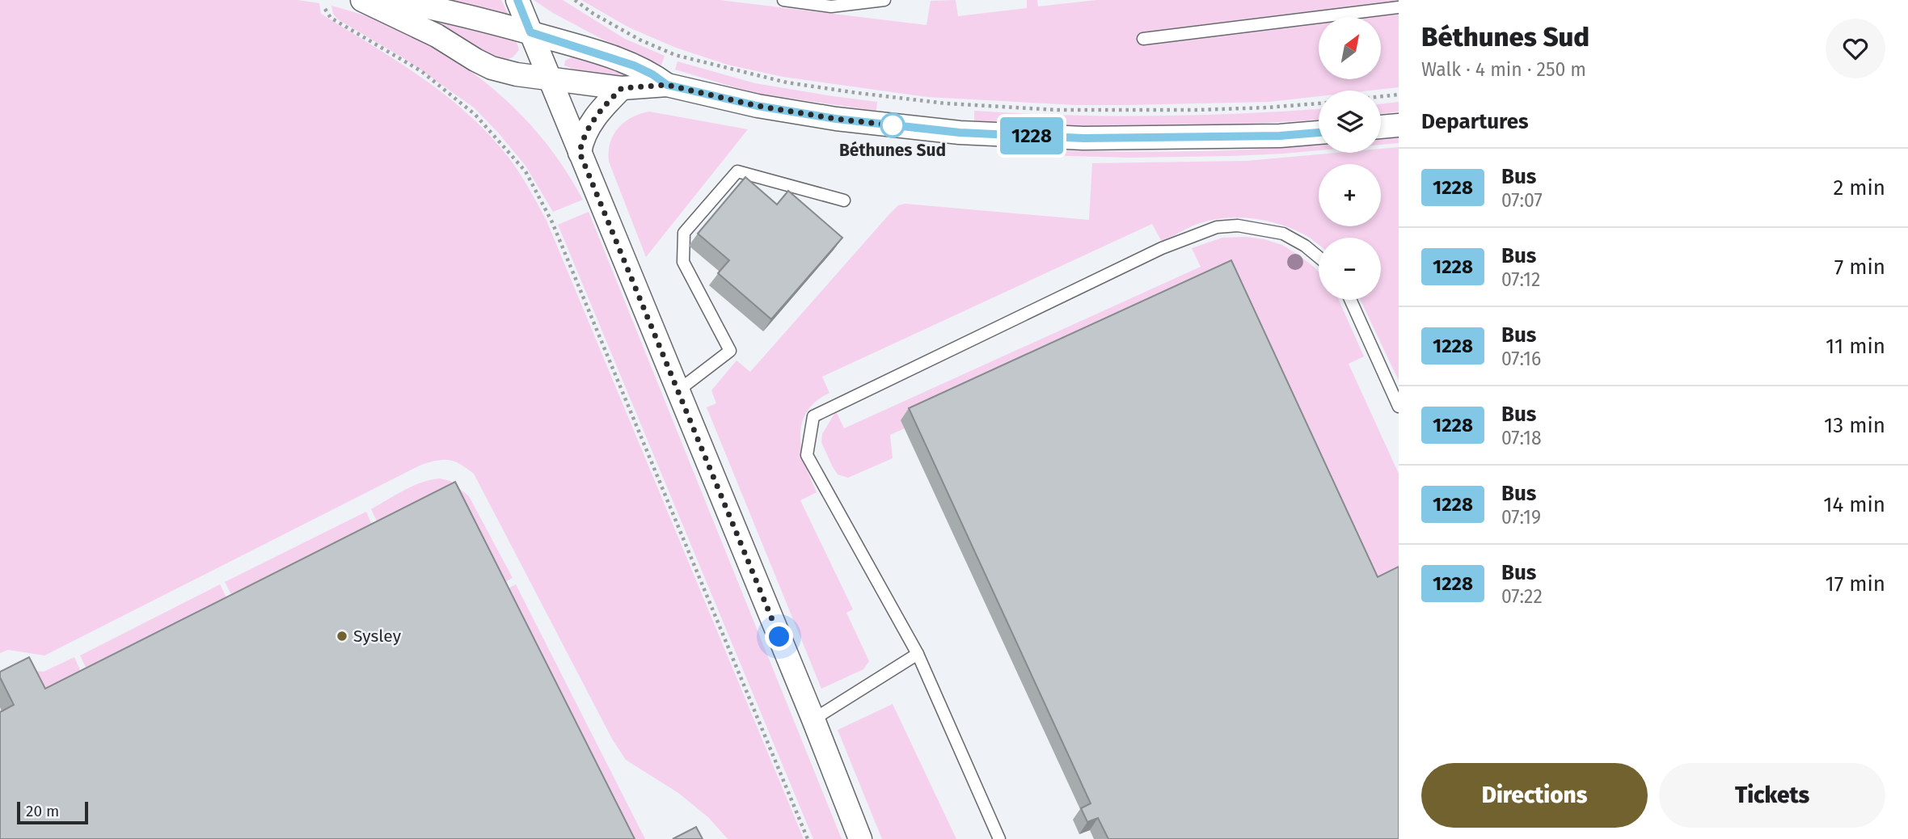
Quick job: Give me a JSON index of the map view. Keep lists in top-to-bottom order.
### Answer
{
  "places": ["Béthunes Sud", "Sysley"],
  "lines": ["bus line 1228"],
  "scale_bar": "20 m",
  "north": "top right",
  "page": {
    "on_map": "1228",
    "heading": [
      ["Béthunes Sud", "Walk · 4 min · 250 m"],
      "Departures"
    ],
    "map_buttons": ["+", "−"],
    "list": [
      {
        "mark": "1228",
        "name": "Bus",
        "note": "07:07",
        "value": "2 min"
      },
      {
        "mark": "1228",
        "name": "Bus",
        "note": "07:12",
        "value": "7 min"
      },
      {
        "mark": "1228",
        "name": "Bus",
        "note": "07:16",
        "value": "11 min"
      },
      {
        "mark": "1228",
        "name": "Bus",
        "note": "07:18",
        "value": "13 min"
      },
      {
        "mark": "1228",
        "name": "Bus",
        "note": "07:19",
        "value": "14 min"
      },
      {
        "mark": "1228",
        "name": "Bus",
        "note": "07:22",
        "value": "17 min"
      }
    ],
    "buttons": ["Directions", "Tickets"],
    "scale": "20 m"
  }
}
